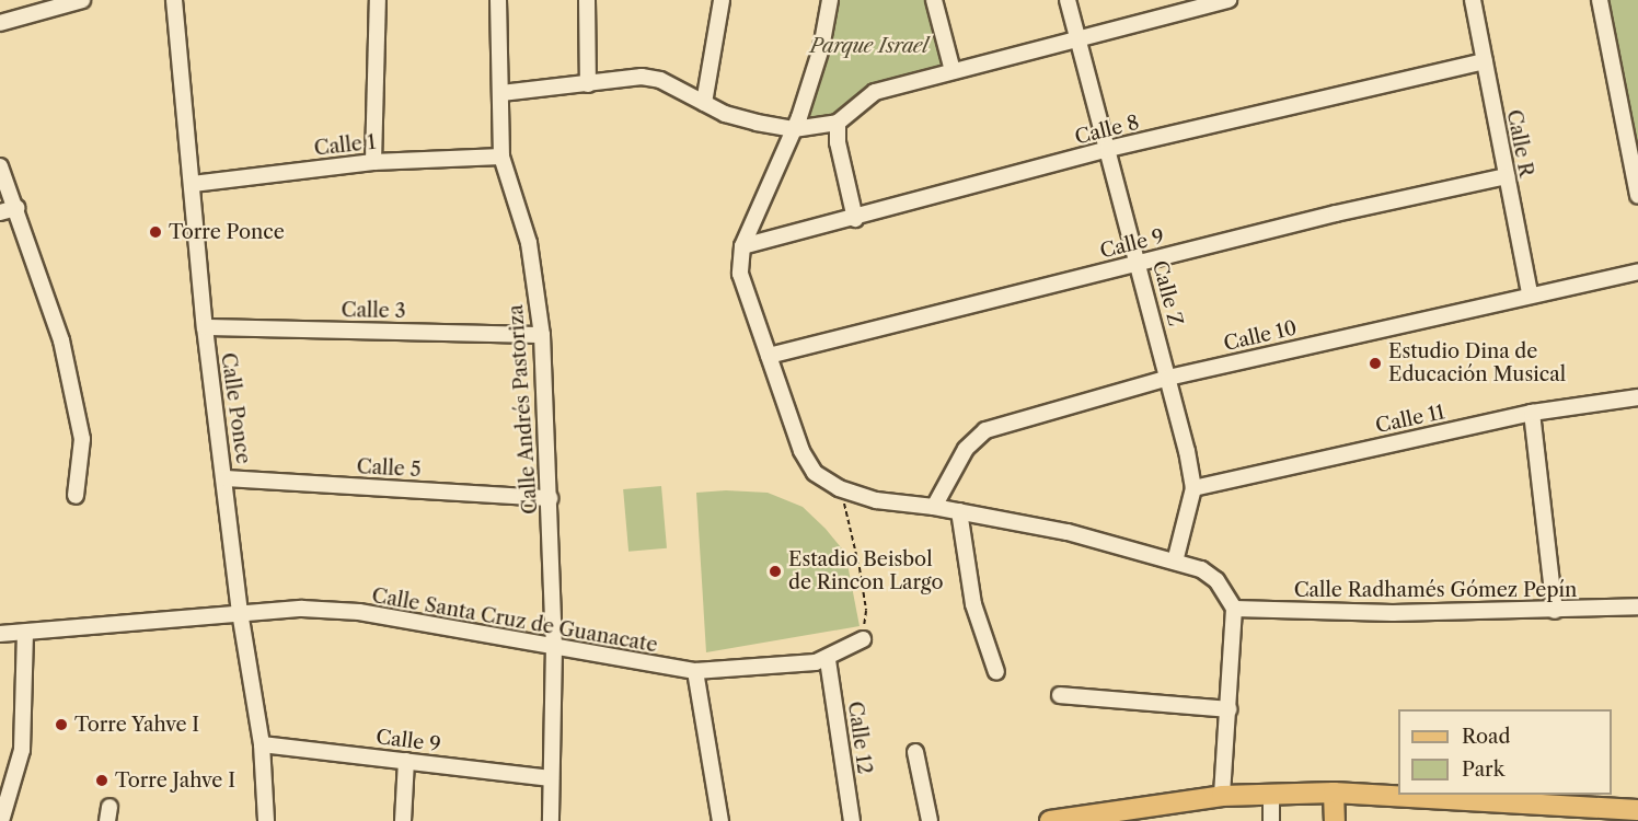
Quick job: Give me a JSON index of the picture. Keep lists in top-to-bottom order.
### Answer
{
  "streets": {
    "street": [
      "Calle 8",
      "Calle R",
      "Calle 1",
      "Calle 9",
      "Calle Z",
      "Calle 3",
      "Calle 10",
      "Calle Ponce",
      "Calle Andrés Pastoriza",
      "Calle 11",
      "Calle 5",
      "Calle Radhamés Gómez Pepín",
      "Calle Santa Cruz de Guanacate",
      "Calle 12"
    ]
  },
  "crossings": [
    ["Calle 8", "Calle R"],
    ["Calle 8", "Calle Z"],
    ["Calle R", "Calle 9"],
    ["Calle R", "Calle 10"],
    ["Calle 1", "Calle Ponce"],
    ["Calle 1", "Calle Andrés Pastoriza"],
    ["Calle 9", "Calle Z"],
    ["Calle 9", "Calle Ponce"],
    ["Calle 9", "Calle Andrés Pastoriza"],
    ["Calle Z", "Calle 10"],
    ["Calle Z", "Calle 11"],
    ["Calle 3", "Calle Ponce"],
    ["Calle 3", "Calle Andrés Pastoriza"],
    ["Calle Ponce", "Calle 5"],
    ["Calle Ponce", "Calle Santa Cruz de Guanacate"],
    ["Calle Andrés Pastoriza", "Calle 5"],
    ["Calle Andrés Pastoriza", "Calle Santa Cruz de Guanacate"],
    ["Calle Santa Cruz de Guanacate", "Calle 12"]
  ],
  "parks": ["Parque Israel"],
  "places": [
    "Torre Ponce",
    "Estudio Dina de Educación Musical",
    "Estadio Beisbol de Rincon Largo",
    "Torre Yahve I",
    "Torre Jahve I"
  ],
  "legend": ["Road", "Park"]
}
